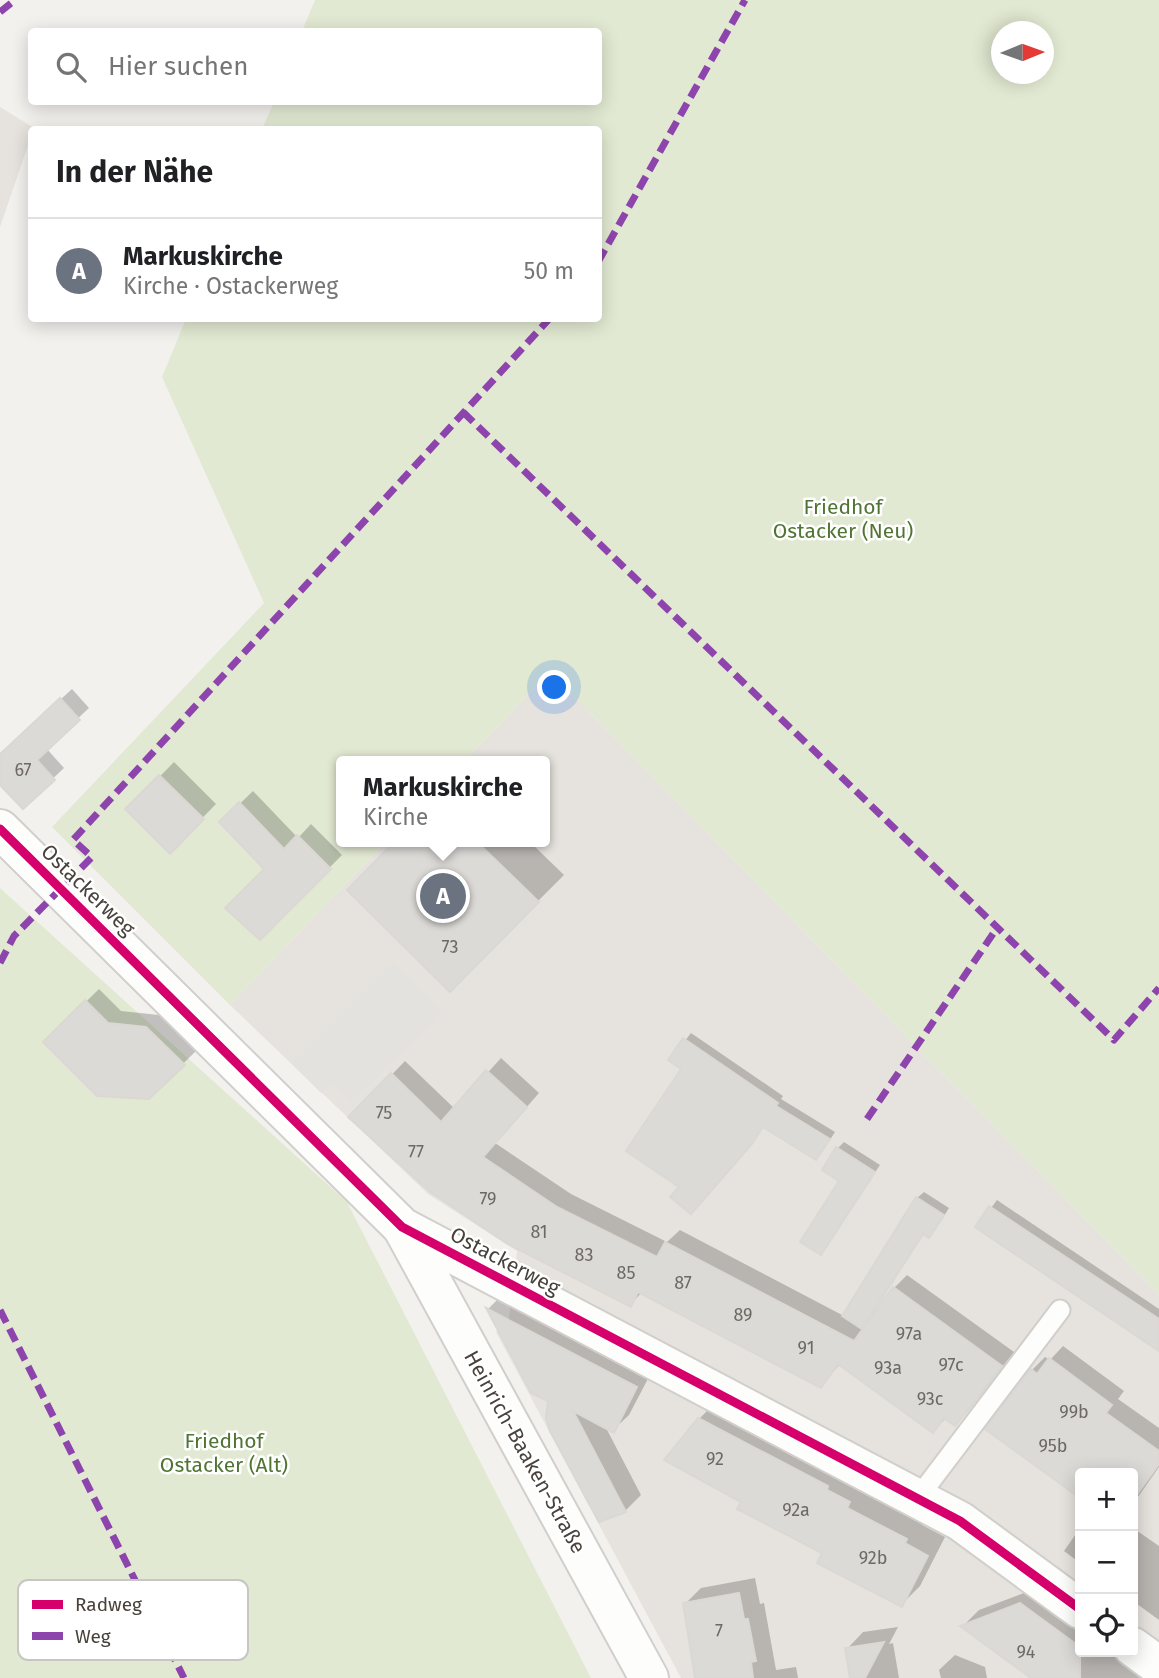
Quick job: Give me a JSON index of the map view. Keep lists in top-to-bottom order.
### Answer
{
  "streets": {
    "street": ["Ostackerweg", "Heinrich-Baaken-Straße"]
  },
  "crossings": [
    ["Ostackerweg", "Heinrich-Baaken-Straße"]
  ],
  "parks": ["Friedhof Ostacker (Neu)", "Friedhof Ostacker (Alt)"],
  "house_numbers": [
    "67",
    "73",
    "75",
    "77",
    "79",
    "81",
    "83",
    "85",
    "87",
    "89",
    "97a",
    "91",
    "97c",
    "93a",
    "93c",
    "99b",
    "95b",
    "92",
    "92a",
    "92b",
    "7",
    "94"
  ],
  "legend": ["Radweg", "Weg"],
  "north": "right",
  "page": {
    "search": "Hier suchen",
    "heading": "In der Nähe",
    "list": [
      {
        "mark": "A",
        "name": "Markuskirche",
        "note": "Kirche · Ostackerweg",
        "value": "50 m"
      }
    ],
    "popup": ["Markuskirche", "Kirche"],
    "pins": "A",
    "map_buttons": ["+", "−"]
  }
}
